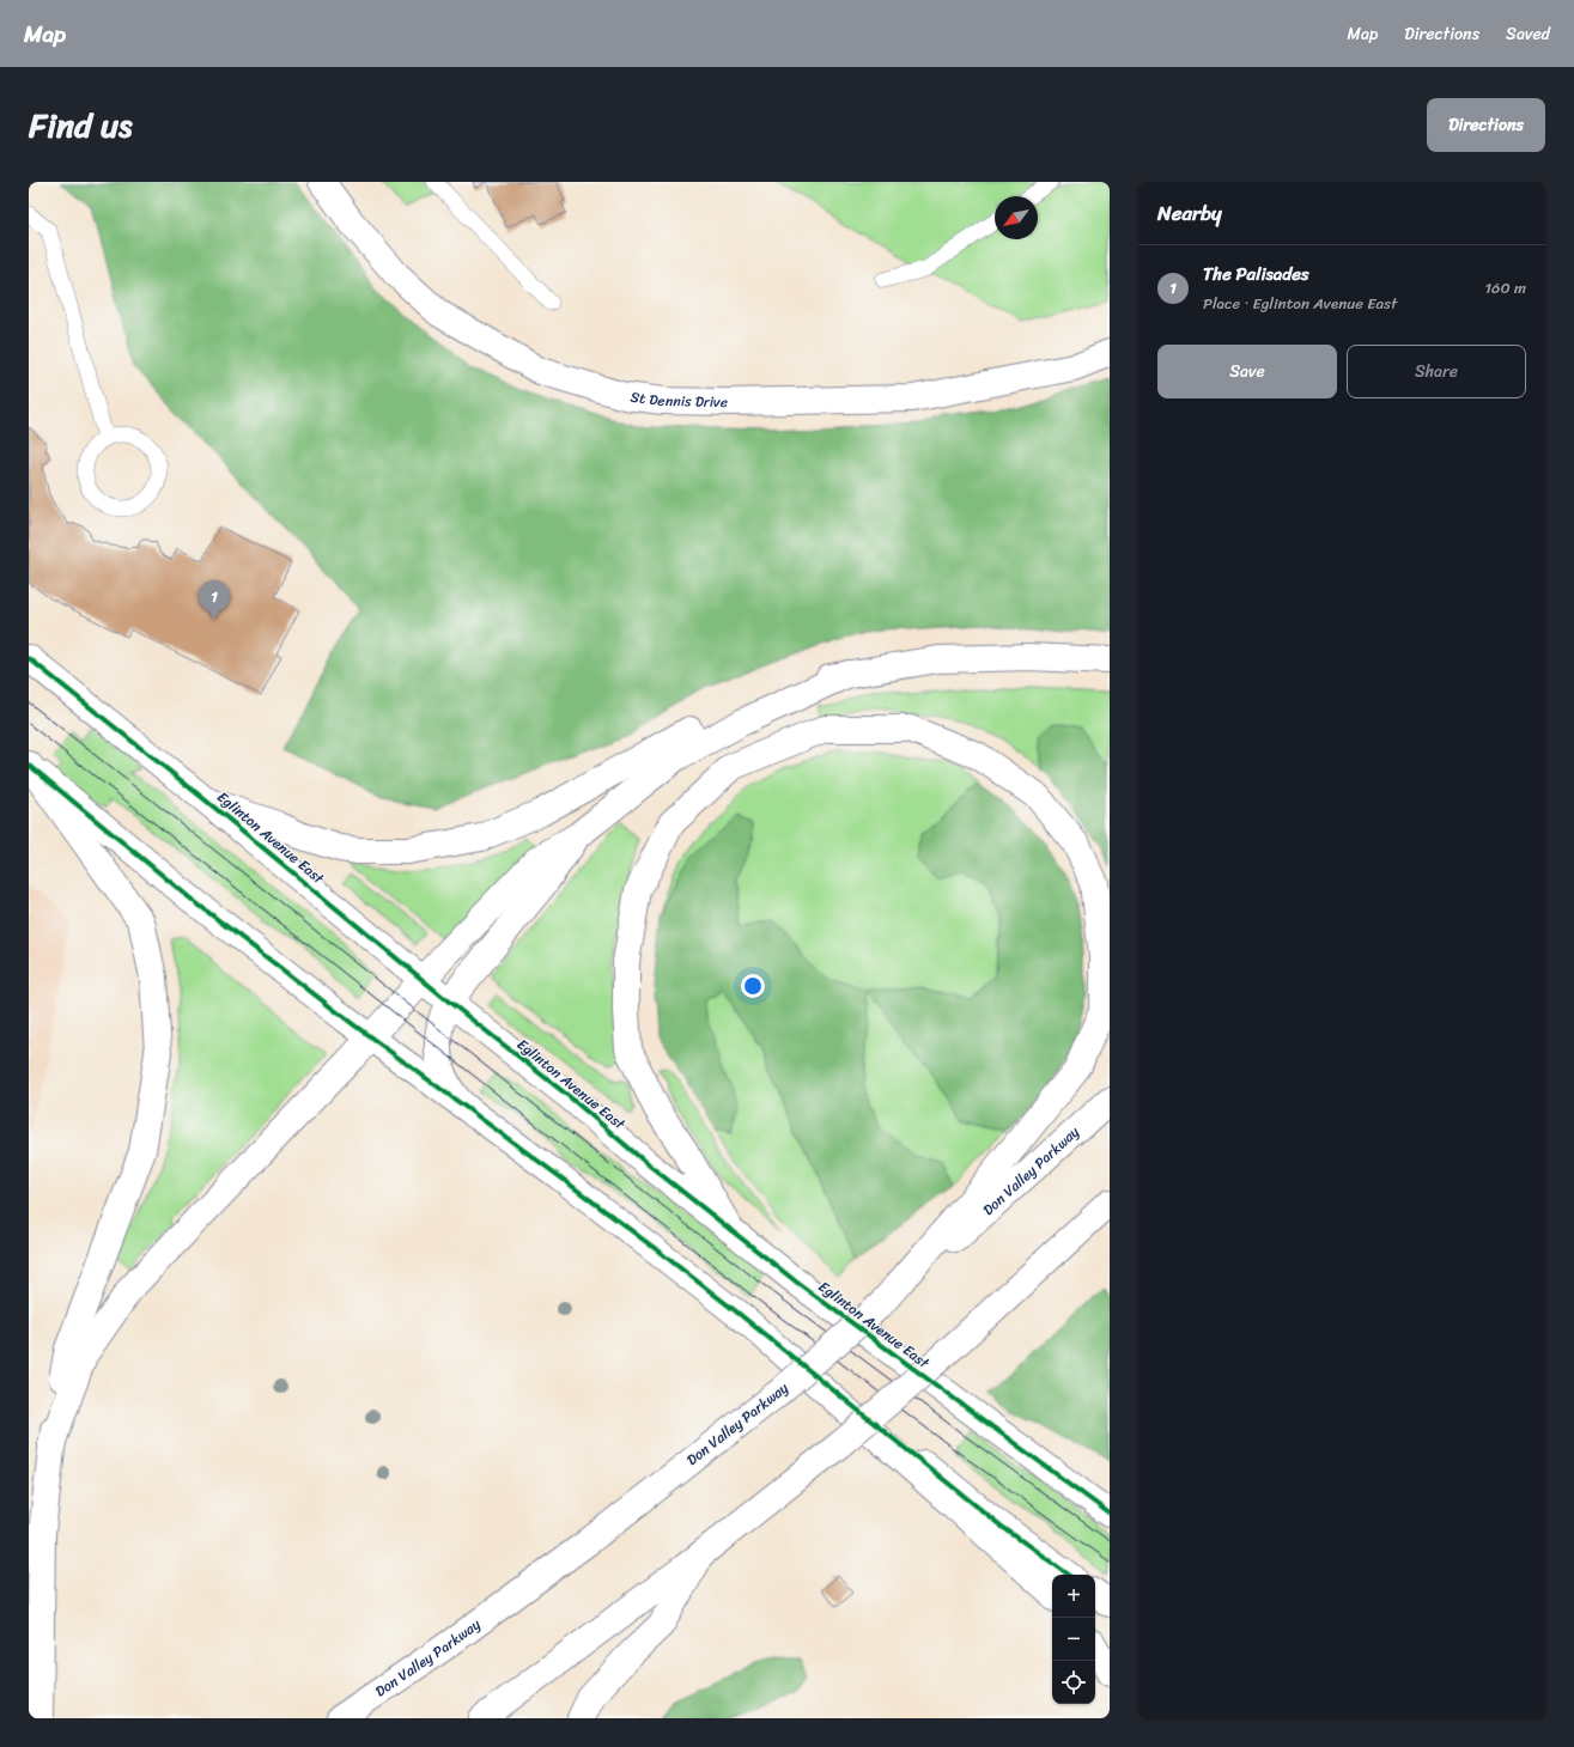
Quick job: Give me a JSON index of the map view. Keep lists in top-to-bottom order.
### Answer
{
  "streets": {
    "main road": ["St Dennis Drive", "Eglinton Avenue East", "Don Valley Parkway"]
  },
  "north": "bottom left",
  "page": {
    "header": "Map",
    "nav": ["Map", "Directions", "Saved"],
    "title": "Find us",
    "buttons": [
      "Directions",
      ["Save", "Share"]
    ],
    "heading": "Nearby",
    "list": [
      {
        "mark": "1",
        "name": "The Palisades",
        "note": "Place · Eglinton Avenue East",
        "value": "160 m"
      }
    ],
    "pins": "1",
    "map_buttons": ["+", "−"]
  }
}
